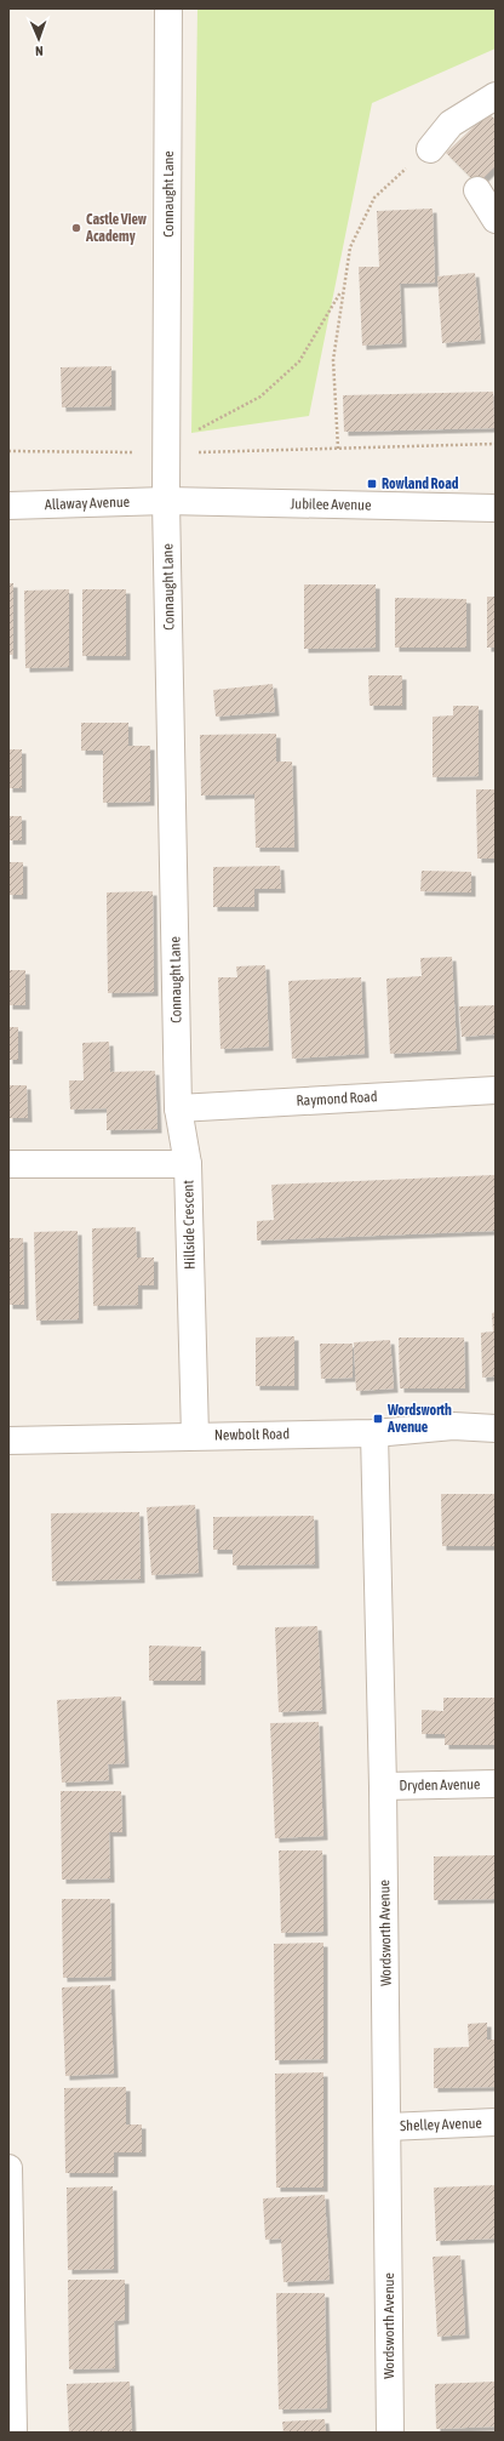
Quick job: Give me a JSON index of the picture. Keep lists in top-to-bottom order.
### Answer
{
  "streets": {
    "street": [
      "Connaught Lane",
      "Allaway Avenue",
      "Jubilee Avenue",
      "Raymond Road",
      "Hillside Crescent",
      "Newbolt Road",
      "Dryden Avenue",
      "Wordsworth Avenue",
      "Shelley Avenue"
    ]
  },
  "crossings": [
    ["Connaught Lane", "Allaway Avenue"],
    ["Connaught Lane", "Jubilee Avenue"],
    ["Connaught Lane", "Raymond Road"],
    ["Connaught Lane", "Hillside Crescent"],
    ["Allaway Avenue", "Jubilee Avenue"],
    ["Hillside Crescent", "Newbolt Road"],
    ["Newbolt Road", "Wordsworth Avenue"],
    ["Dryden Avenue", "Wordsworth Avenue"],
    ["Wordsworth Avenue", "Shelley Avenue"]
  ],
  "places": {
    "other": ["Castle View Academy"],
    "transit": ["Rowland Road", "Wordsworth Avenue"]
  },
  "north": "bottom"
}
